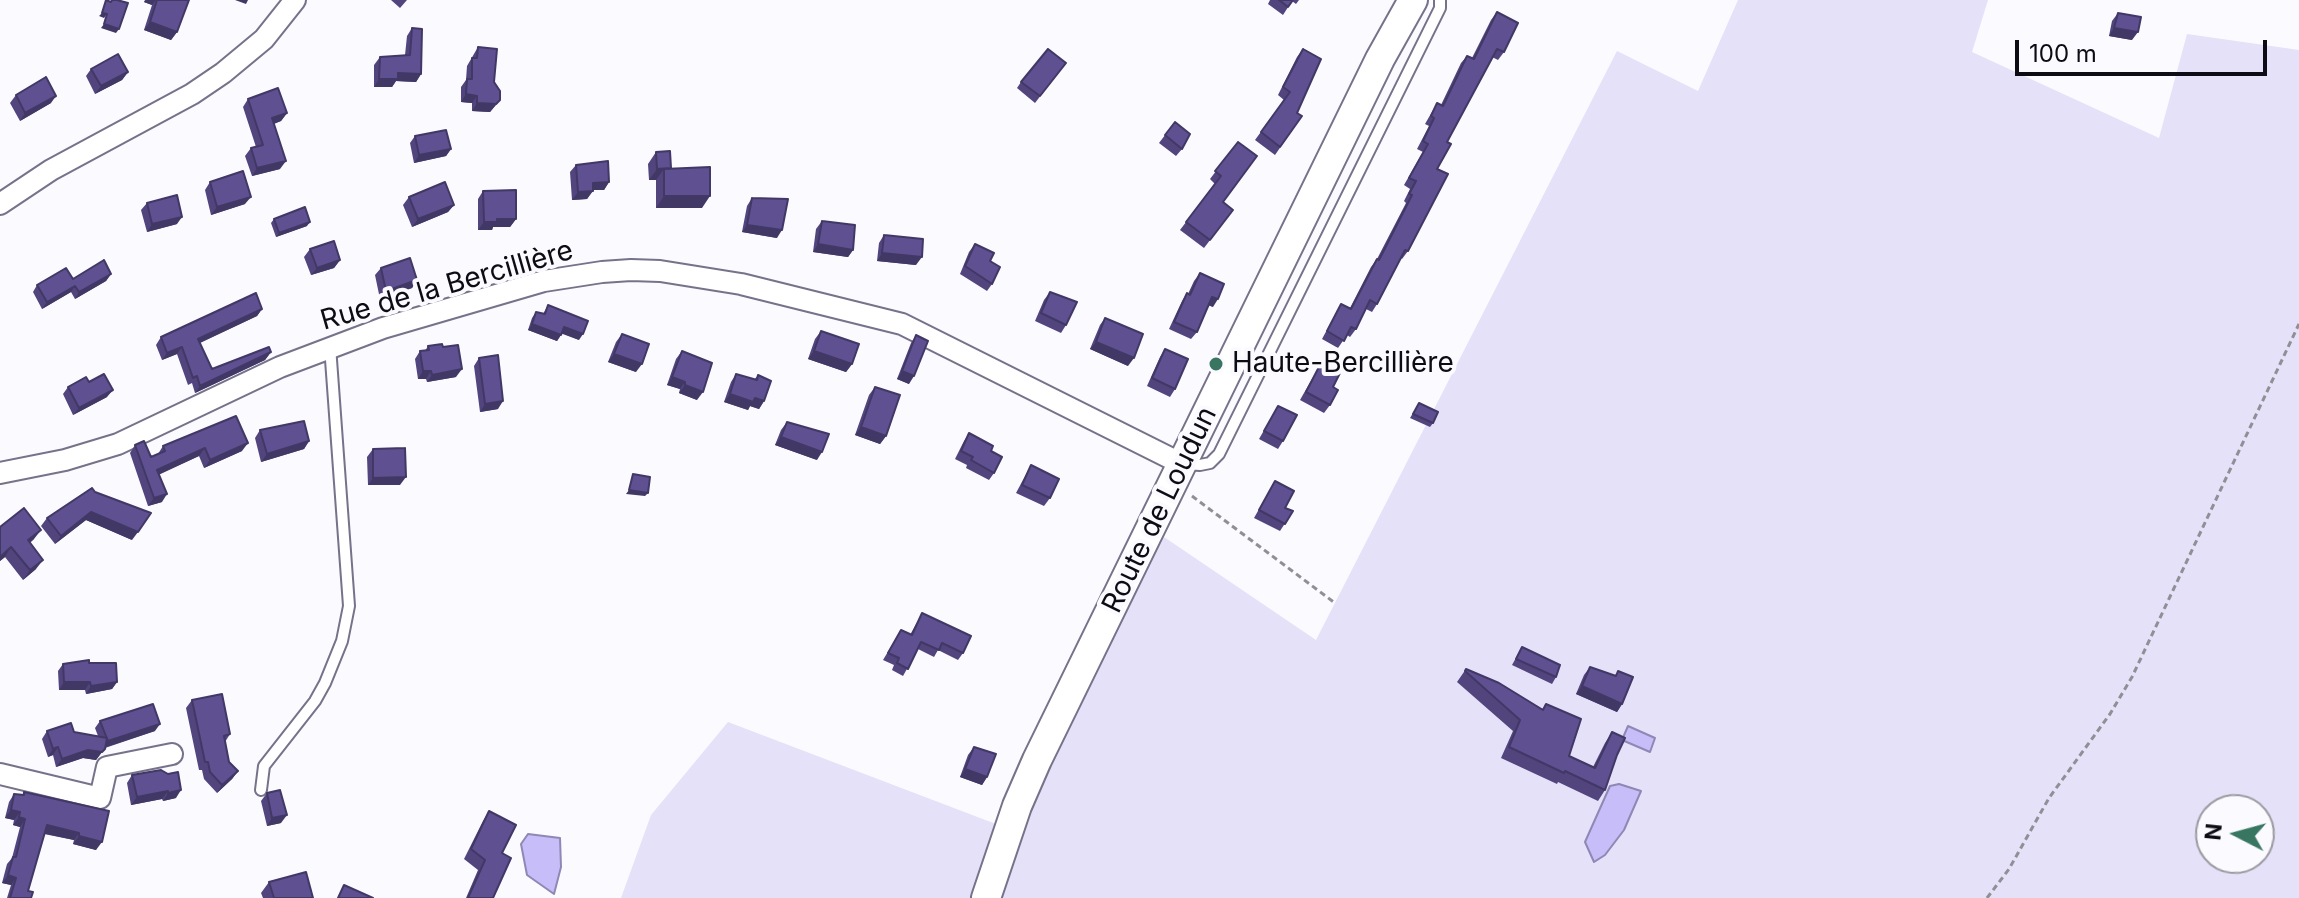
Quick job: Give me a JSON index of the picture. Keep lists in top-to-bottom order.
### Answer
{
  "streets": {
    "main road": ["Route de Loudun"],
    "street": ["Rue de la Bercillière"]
  },
  "crossings": [
    ["Rue de la Bercillière", "Route de Loudun"]
  ],
  "places": ["Haute-Bercillière"],
  "scale_bar": "100 m",
  "north": "left"
}
